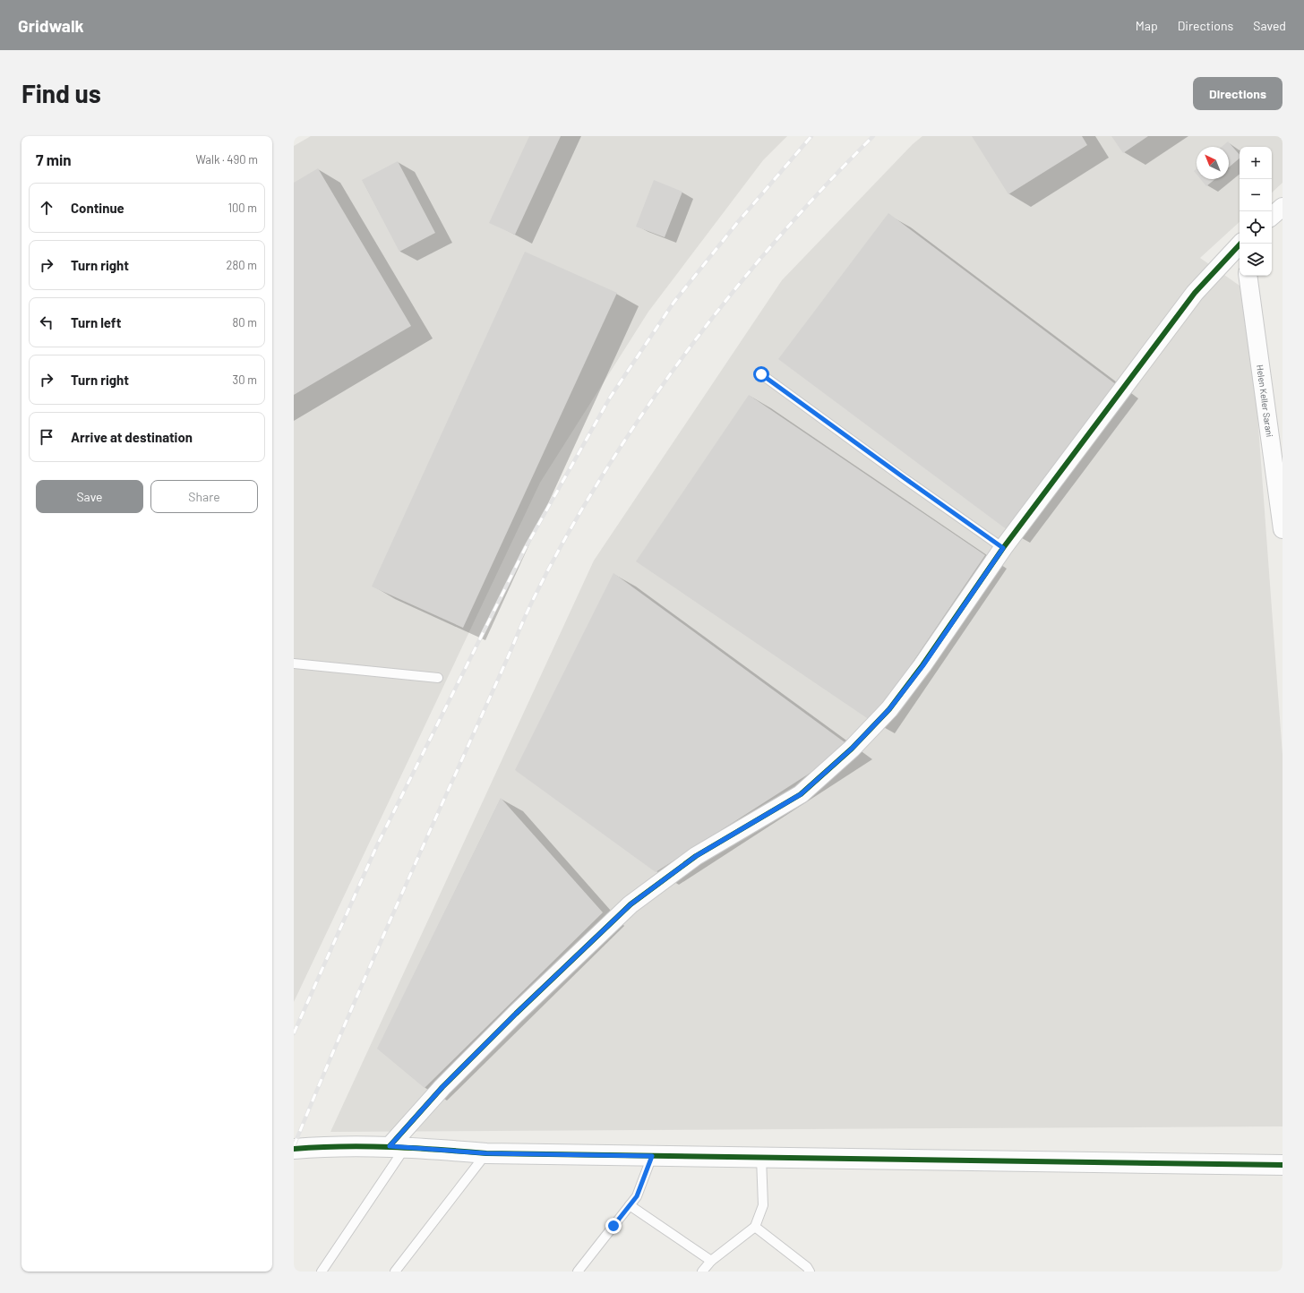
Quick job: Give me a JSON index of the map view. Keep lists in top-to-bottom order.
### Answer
{
  "streets": {
    "street": ["Helen Keller Sarani"]
  },
  "north": "top left",
  "page": {
    "header": "Gridwalk",
    "nav": ["Map", "Directions", "Saved"],
    "buttons": [
      "Directions",
      ["Save", "Share"]
    ],
    "title": "Find us",
    "heading": ["7 min", "Walk · 490 m"],
    "map_buttons": ["+", "−"],
    "list": [
      ["Continue", "100 m"],
      ["Turn right", "280 m"],
      ["Turn left", "80 m"],
      ["Turn right", "30 m"],
      "Arrive at destination"
    ]
  }
}
